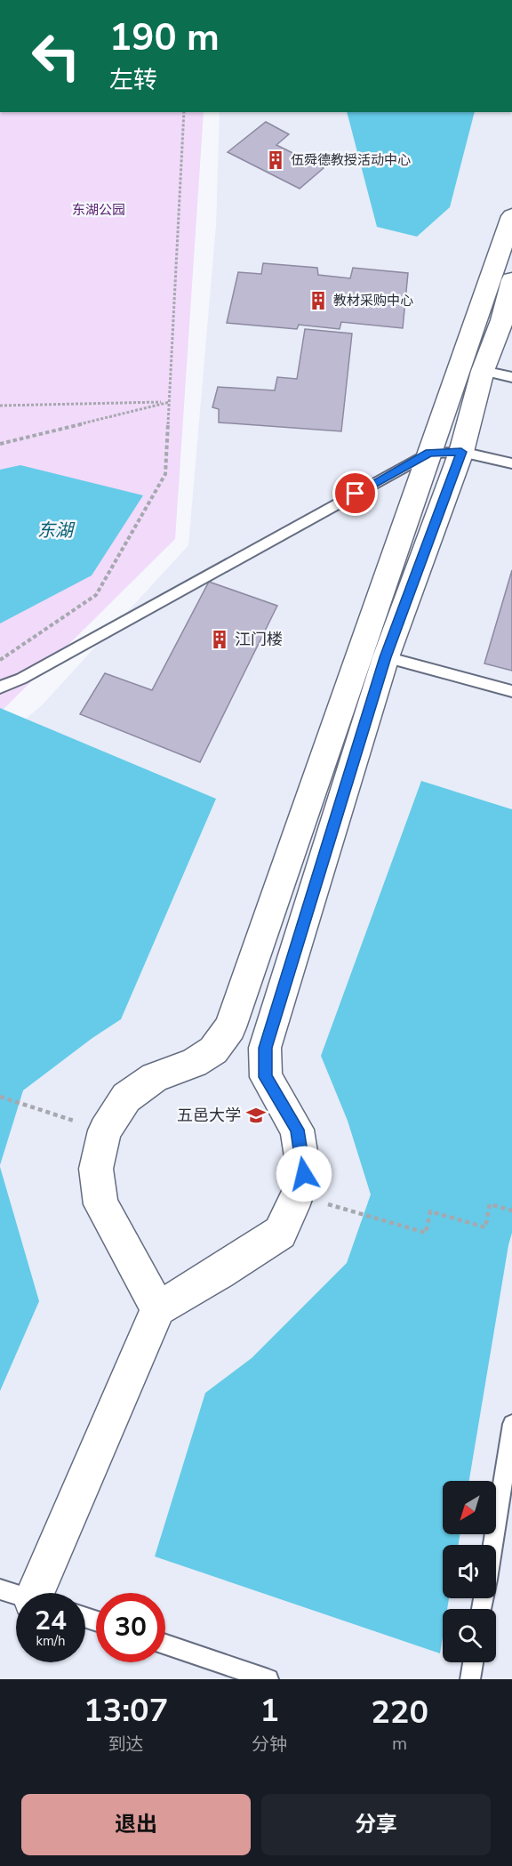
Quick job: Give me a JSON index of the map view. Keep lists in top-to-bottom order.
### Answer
{
  "water": ["东湖"],
  "parks": ["东湖公园"],
  "places": {
    "building": ["伍舜德教授活动中心", "教材采购中心", "江门楼"],
    "school or university": ["五邑大学"]
  },
  "north": "bottom left",
  "page": {
    "turn": ["190 m", "左转"],
    "speed": "24 km/h",
    "limit": "30",
    "eta": [
      "13:07",
      "到达",
      "1",
      "分钟",
      "220",
      "m"
    ],
    "buttons": ["退出", "分享"]
  }
}
